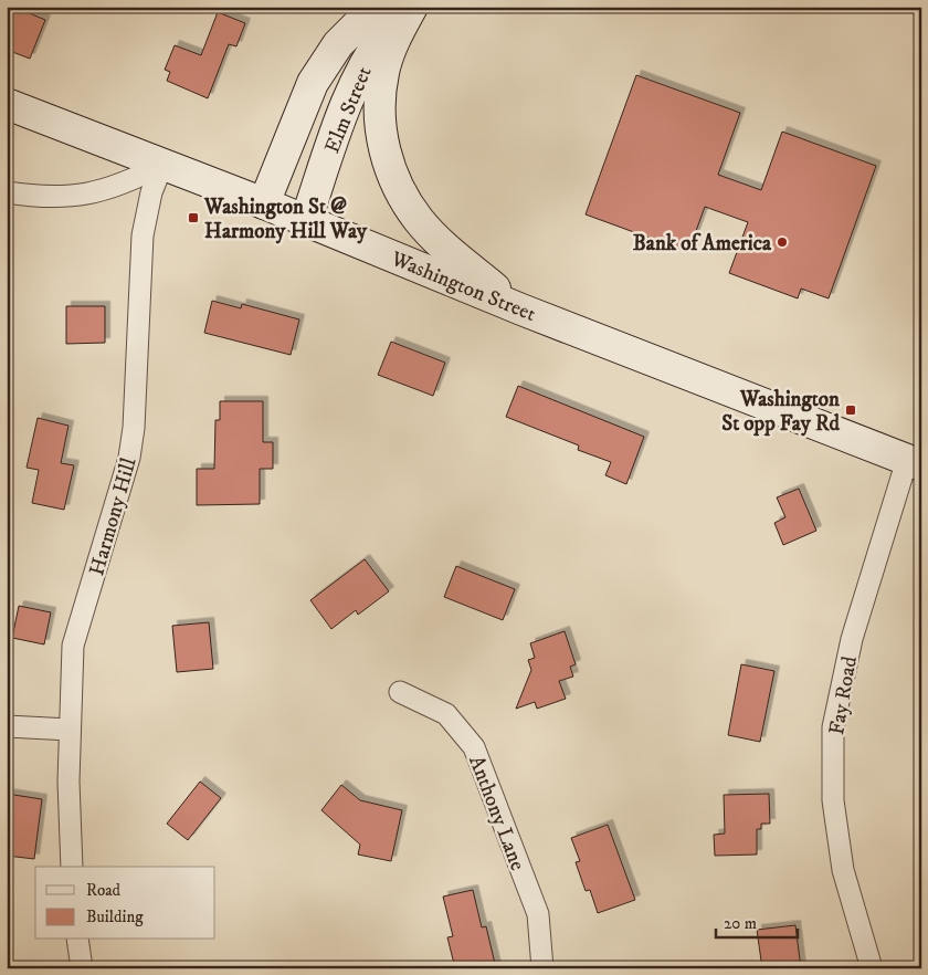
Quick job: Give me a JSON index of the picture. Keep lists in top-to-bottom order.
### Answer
{
  "streets": {
    "main road": ["Elm Street", "Washington Street"],
    "street": ["Harmony Hill", "Fay Road", "Anthony Lane"]
  },
  "crossings": [
    ["Elm Street", "Washington Street"],
    ["Washington Street", "Harmony Hill"],
    ["Washington Street", "Fay Road"]
  ],
  "places": {
    "transit": ["Washington St @ Harmony Hill Way", "Washington St opp Fay Rd"],
    "other": ["Bank of America"]
  },
  "legend": ["Road", "Building"],
  "scale_bar": "20 m"
}
